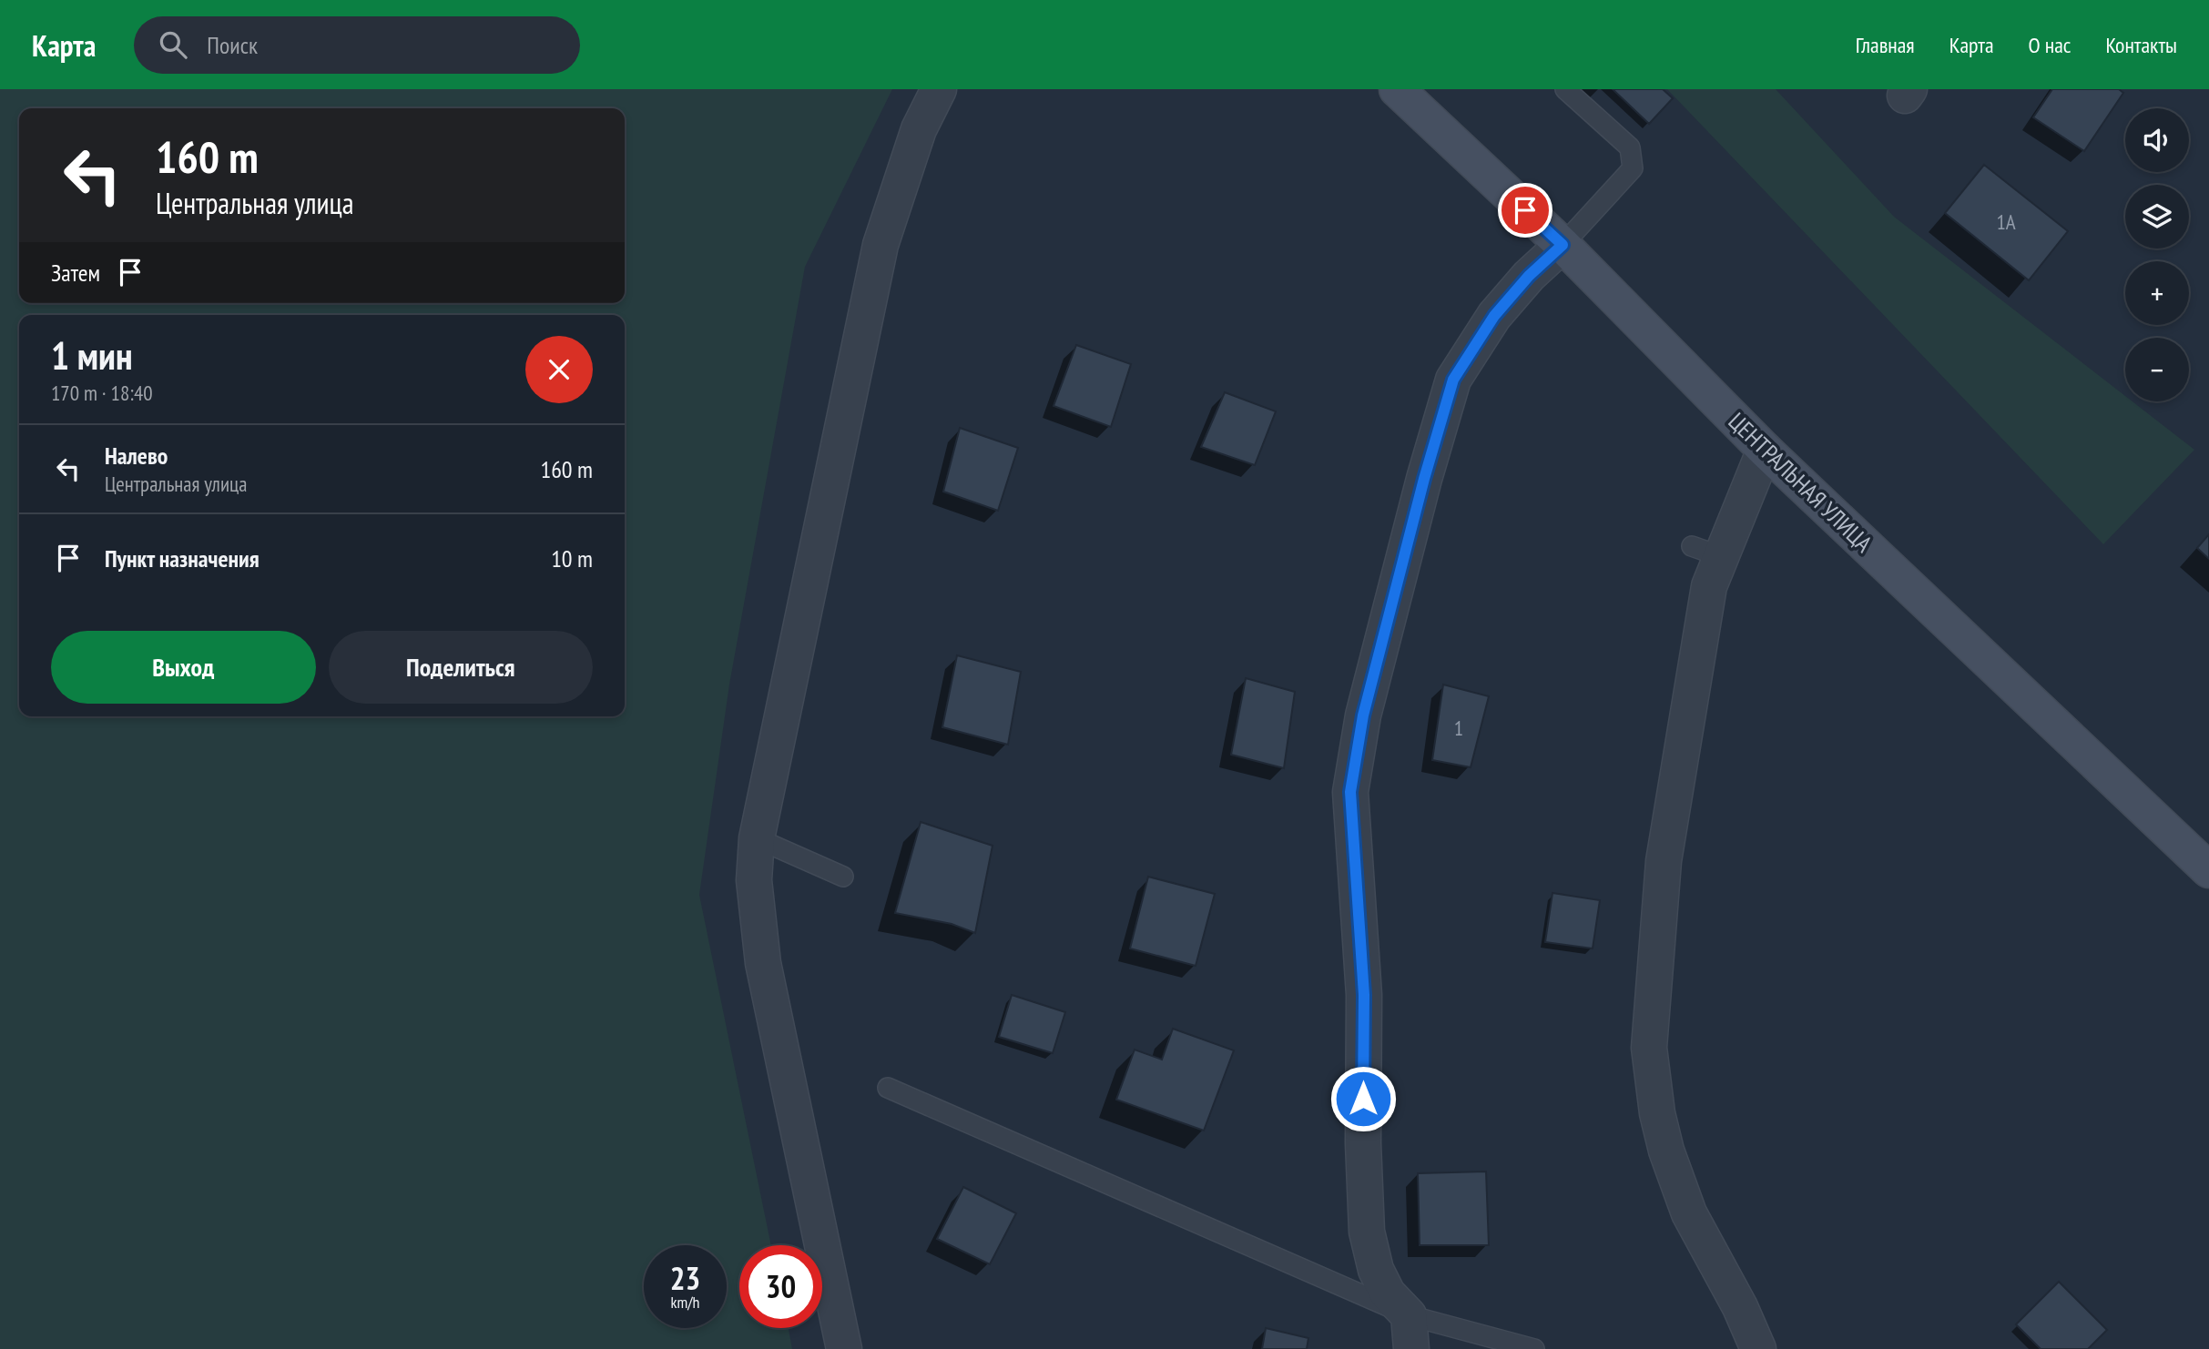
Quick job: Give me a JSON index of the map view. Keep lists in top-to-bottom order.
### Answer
{
  "streets": {
    "main road": ["ЦЕНТРАЛЬНАЯ УЛИЦА"]
  },
  "house_numbers": ["1А", "1"],
  "page": {
    "header": "Карта",
    "search": "Поиск",
    "nav": [
      "Главная",
      "Карта",
      "О нас",
      "Контакты"
    ],
    "map_buttons": ["+", "−"],
    "turn": ["160 m", "Центральная улица"],
    "then": "Затем",
    "heading": ["1 мин", "170 m · 18:40"],
    "list": [
      {
        "name": "Налево",
        "note": "Центральная улица",
        "value": "160 m"
      },
      {
        "name": "Пункт назначения",
        "value": "10 m"
      }
    ],
    "buttons": ["Выход", "Поделиться"],
    "speed": "23 km/h",
    "limit": "30"
  }
}
